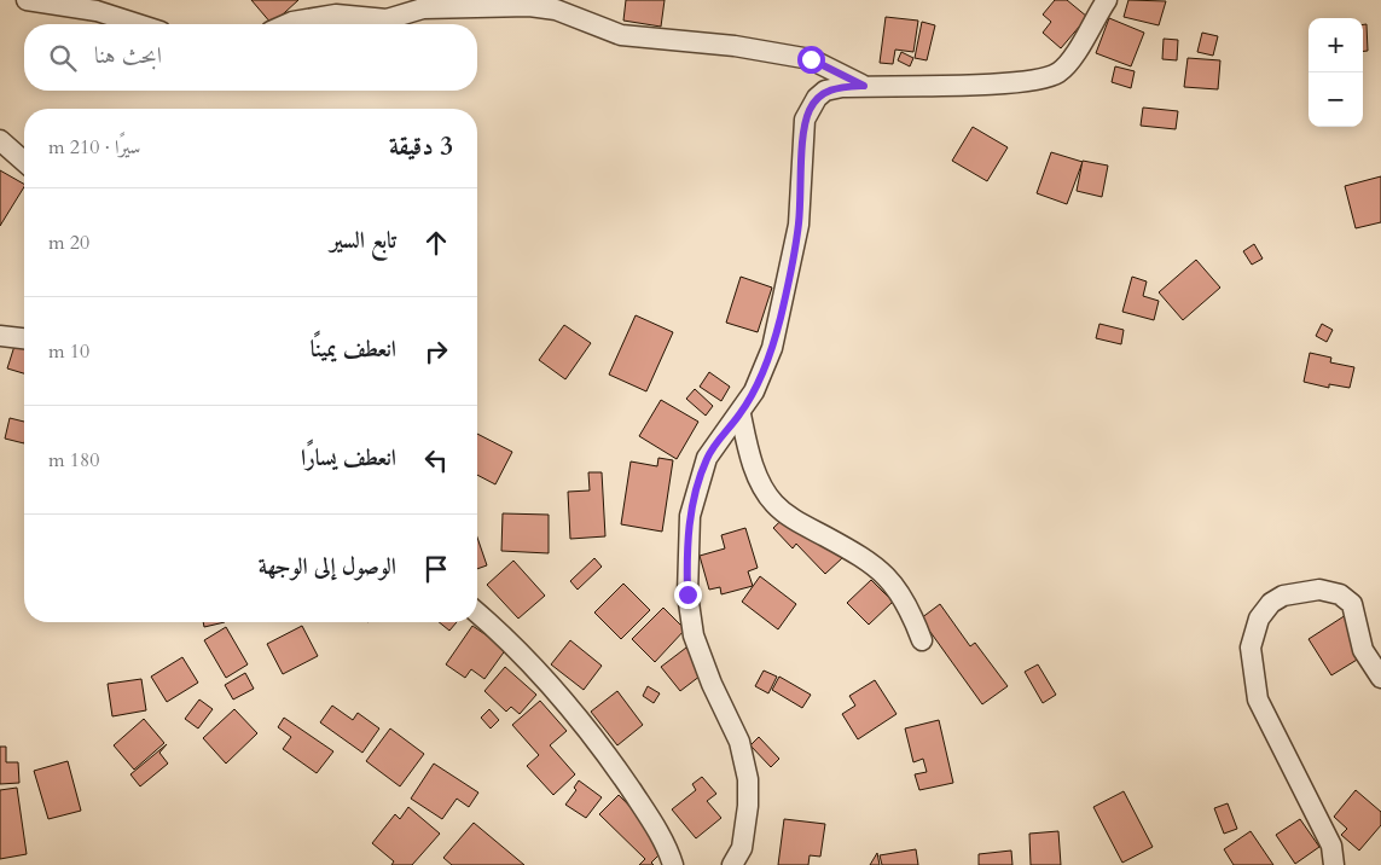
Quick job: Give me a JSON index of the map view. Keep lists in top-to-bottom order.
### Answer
{
  "page": {
    "map_buttons": ["+", "−"],
    "search": "ابحث هنا",
    "heading": ["3 دقيقة", "سيرًا · 210 m"],
    "list": [
      ["تابع السير", "20 m"],
      ["انعطف يمينًا", "10 m"],
      ["انعطف يسارًا", "180 m"],
      "الوصول إلى الوجهة"
    ]
  }
}
